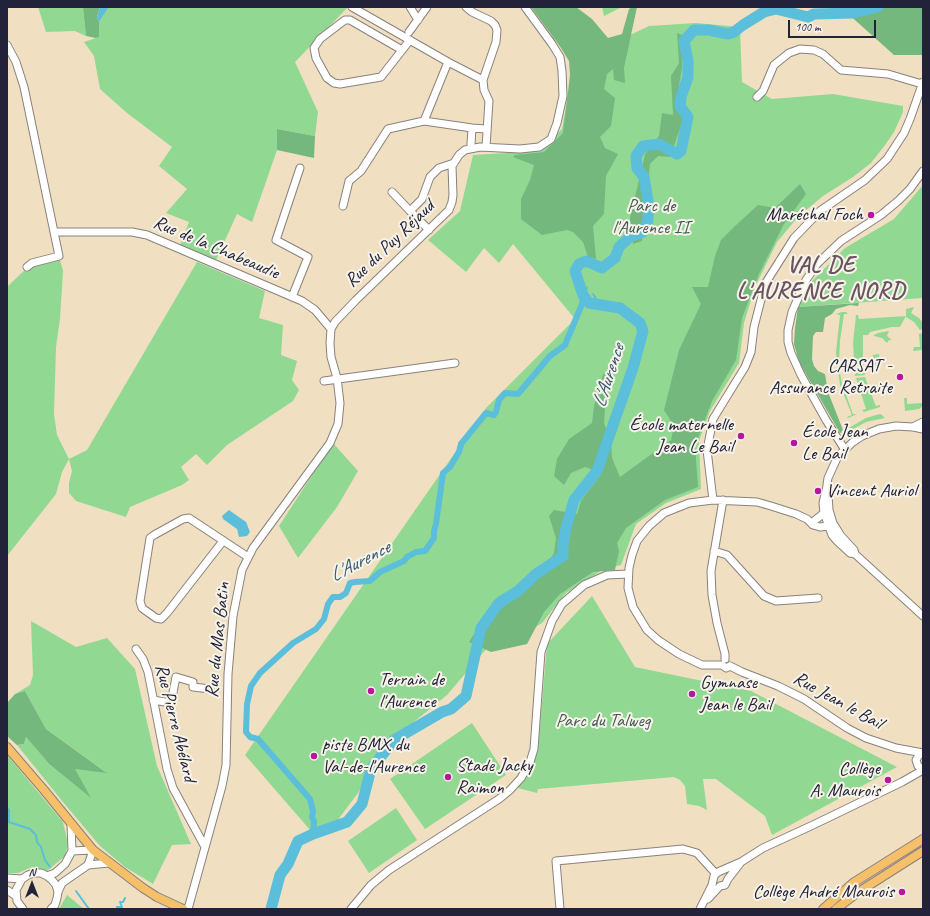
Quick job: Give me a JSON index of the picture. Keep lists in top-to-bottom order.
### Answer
{
  "streets": {
    "street": [
      "Rue du Puy Réjaud",
      "Rue de la Chabeaudie",
      "Rue du Mas Batin",
      "Rue Jean le Bail",
      "Rue Pierre Abélard"
    ]
  },
  "crossings": [
    ["Rue du Puy Réjaud", "Rue de la Chabeaudie"],
    ["Rue du Puy Réjaud", "Rue du Mas Batin"],
    ["Rue de la Chabeaudie", "Rue du Mas Batin"],
    ["Rue du Mas Batin", "Rue Pierre Abélard"]
  ],
  "districts": ["VAL DE L'AURENCE NORD"],
  "water": ["L'Aurence"],
  "parks": ["Parc de l'Aurence II", "Parc du Talweg"],
  "places": [
    "Maréchal Foch",
    "CARSAT - Assurance Retraite",
    "École maternelle Jean Le Bail",
    "École Jean Le Bail",
    "Vincent Auriol",
    "Terrain de l'Aurence",
    "Gymnase Jean le Bail",
    "piste BMX du Val-de-l'Aurence",
    "Stade Jacky Raimon",
    "Collège A. Maurois",
    "Collège André Maurois"
  ],
  "scale_bar": "100 m",
  "north": "top"
}
